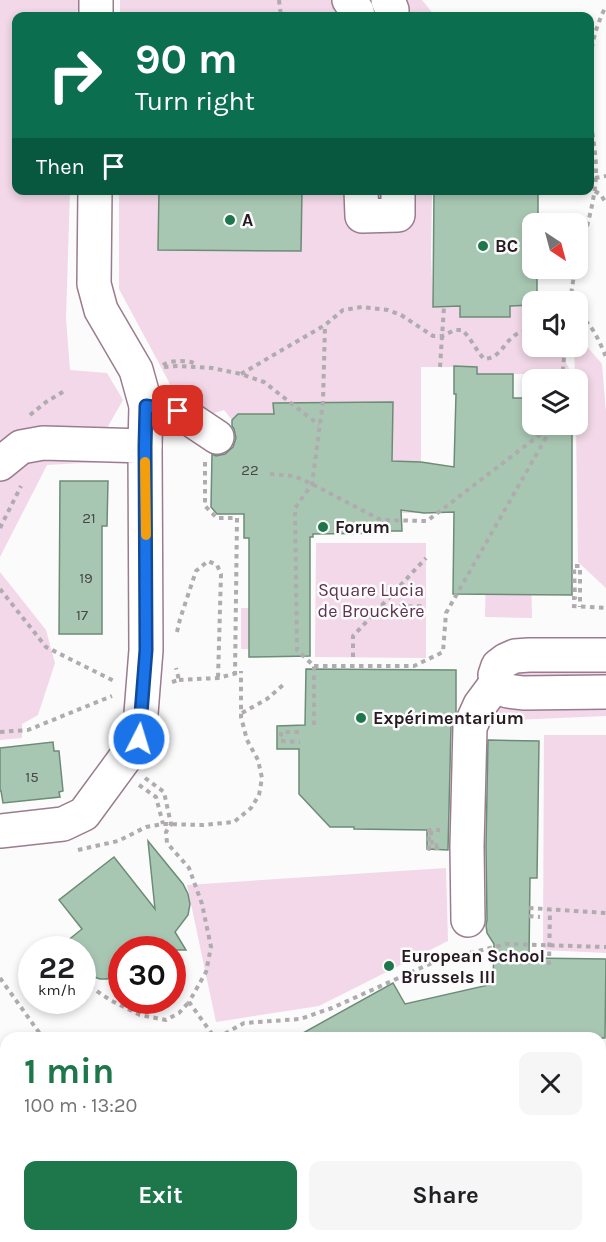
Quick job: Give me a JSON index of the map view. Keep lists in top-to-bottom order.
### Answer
{
  "parks": ["Square Lucia de Brouckère"],
  "places": [
    "A",
    "BC",
    "Forum",
    "Expérimentarium",
    "European School Brussels III"
  ],
  "house_numbers": [
    "22",
    "21",
    "19",
    "17",
    "15"
  ],
  "north": "bottom right",
  "page": {
    "turn": ["90 m", "Turn right"],
    "then": "Then",
    "speed": "22 km/h",
    "limit": "30",
    "heading": ["1 min", "100 m · 13:20"],
    "buttons": ["Exit", "Share"]
  }
}
